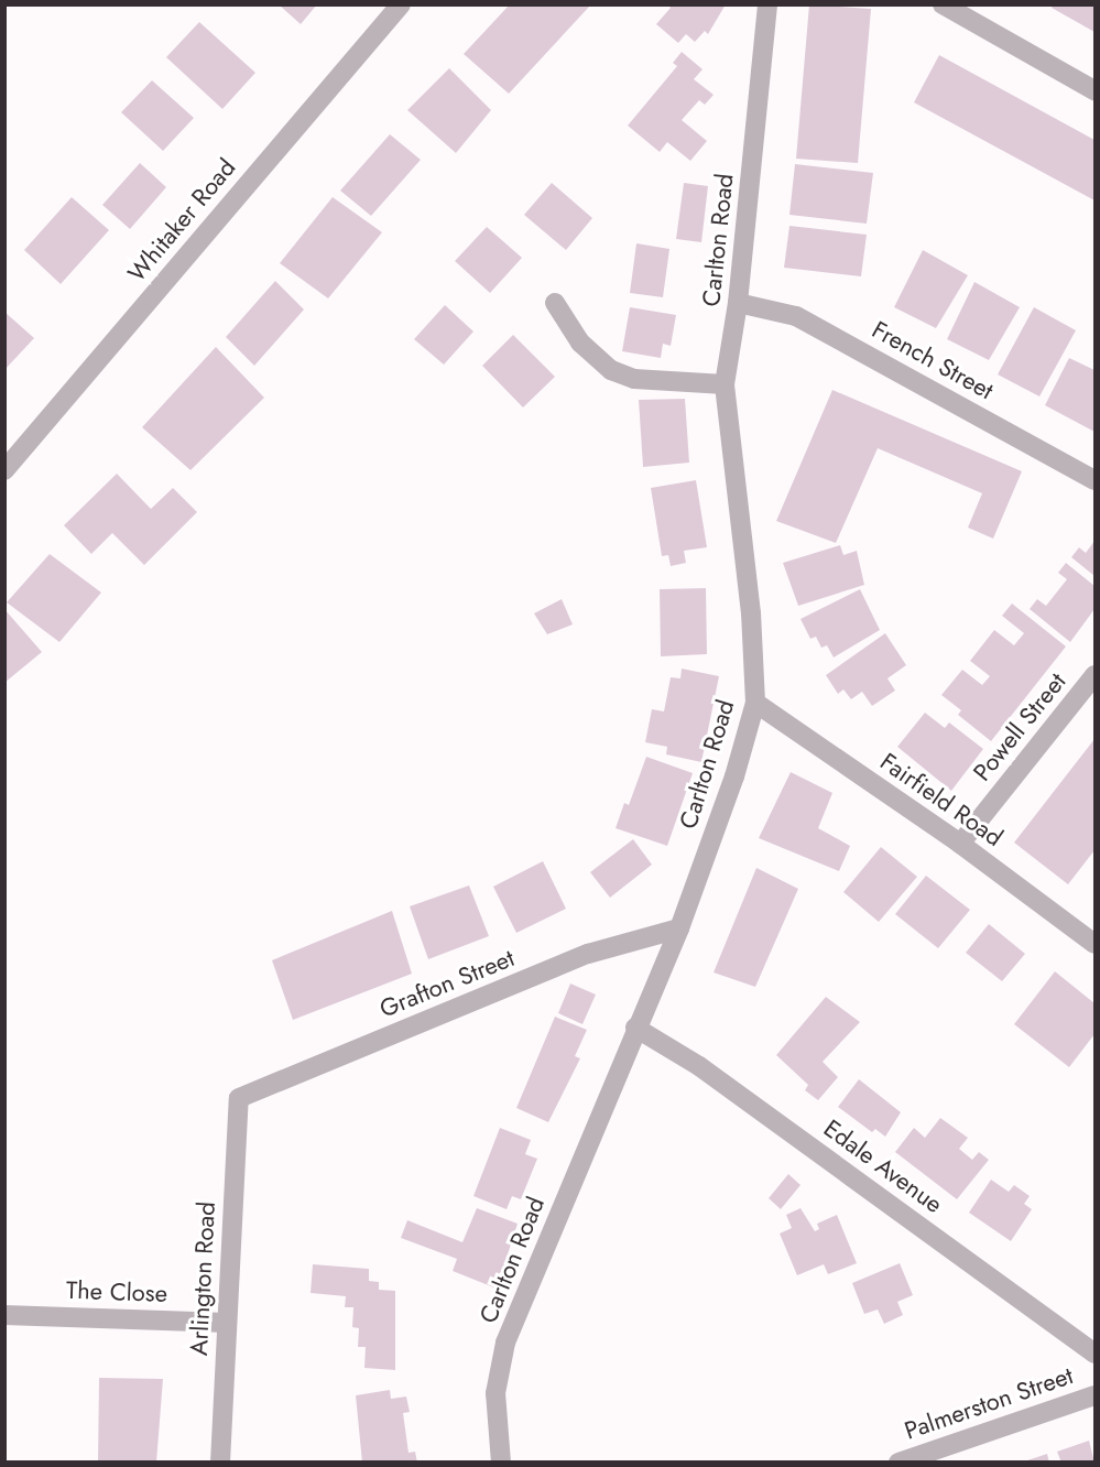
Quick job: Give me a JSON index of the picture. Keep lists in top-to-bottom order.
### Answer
{
  "streets": {
    "street": [
      "Whitaker Road",
      "Carlton Road",
      "French Street",
      "Powell Street",
      "Fairfield Road",
      "Grafton Street",
      "Edale Avenue",
      "Arlington Road",
      "The Close",
      "Palmerston Street"
    ]
  },
  "crossings": [
    ["Carlton Road", "French Street"],
    ["Carlton Road", "Fairfield Road"],
    ["Carlton Road", "Grafton Street"],
    ["Carlton Road", "Edale Avenue"],
    ["Powell Street", "Fairfield Road"],
    ["Grafton Street", "Arlington Road"],
    ["Arlington Road", "The Close"]
  ]
}
